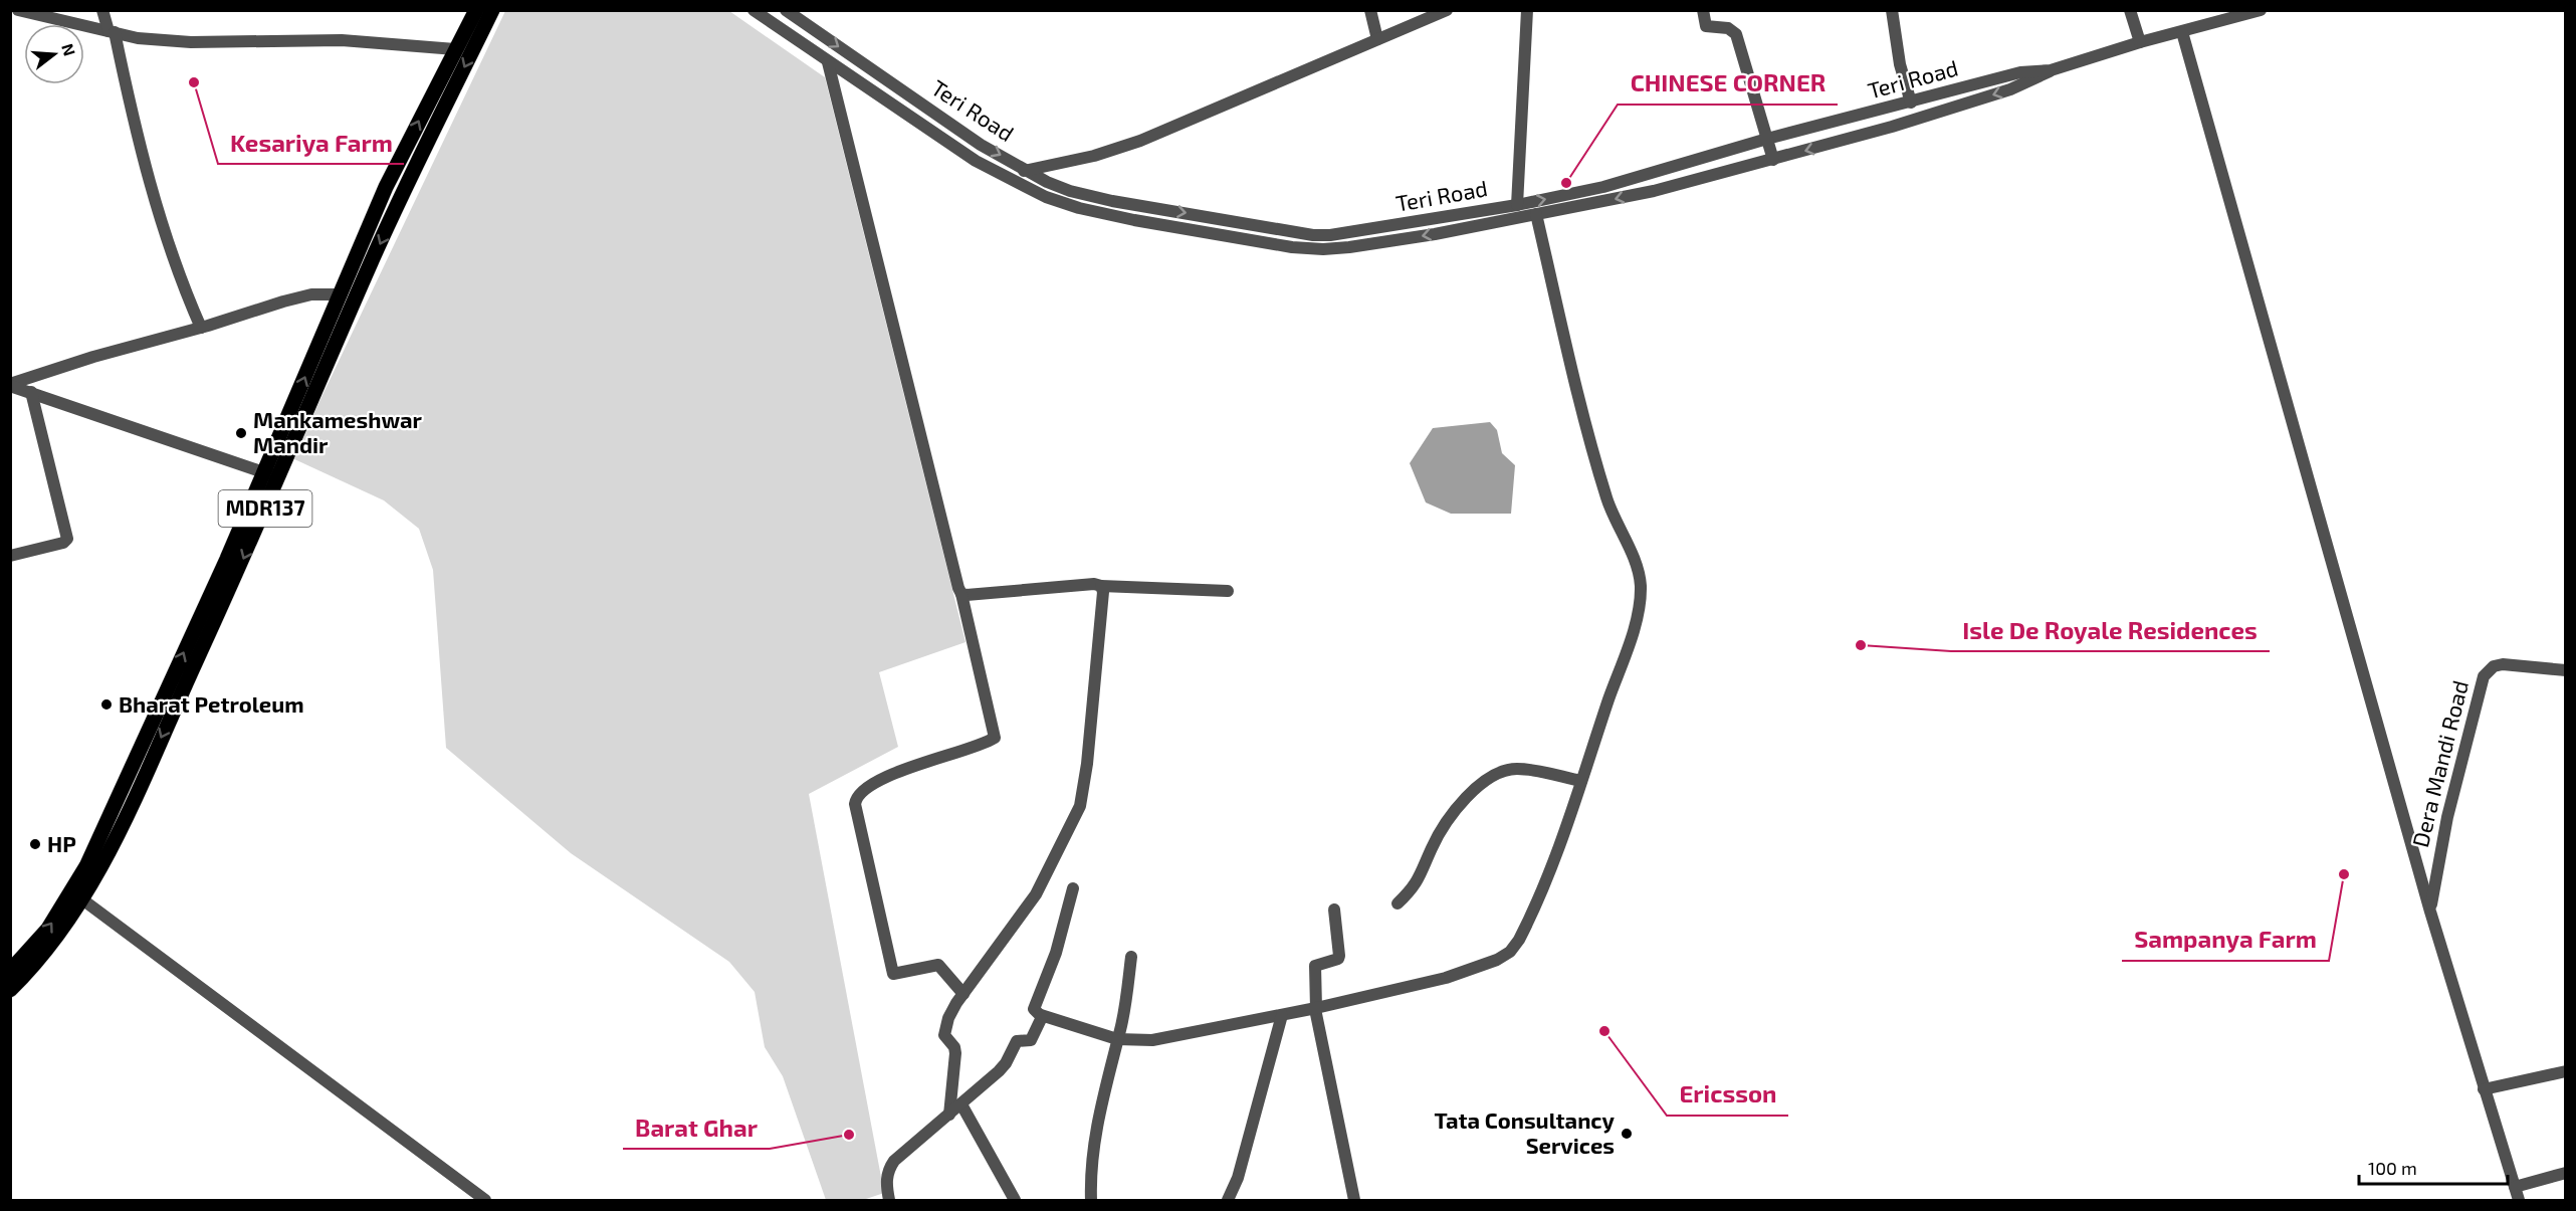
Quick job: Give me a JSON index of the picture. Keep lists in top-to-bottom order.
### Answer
{
  "streets": {
    "main road": ["MDR137"],
    "street": ["Teri Road", "Dera Mandi Road"]
  },
  "places": [
    "Kesariya Farm",
    "CHINESE CORNER",
    "Mankameshwar Mandir",
    "Isle De Royale Residences",
    "Bharat Petroleum",
    "HP",
    "Sampanya Farm",
    "Ericsson",
    "Tata Consultancy Services",
    "Barat Ghar"
  ],
  "scale_bar": "100 m",
  "north": "right"
}
